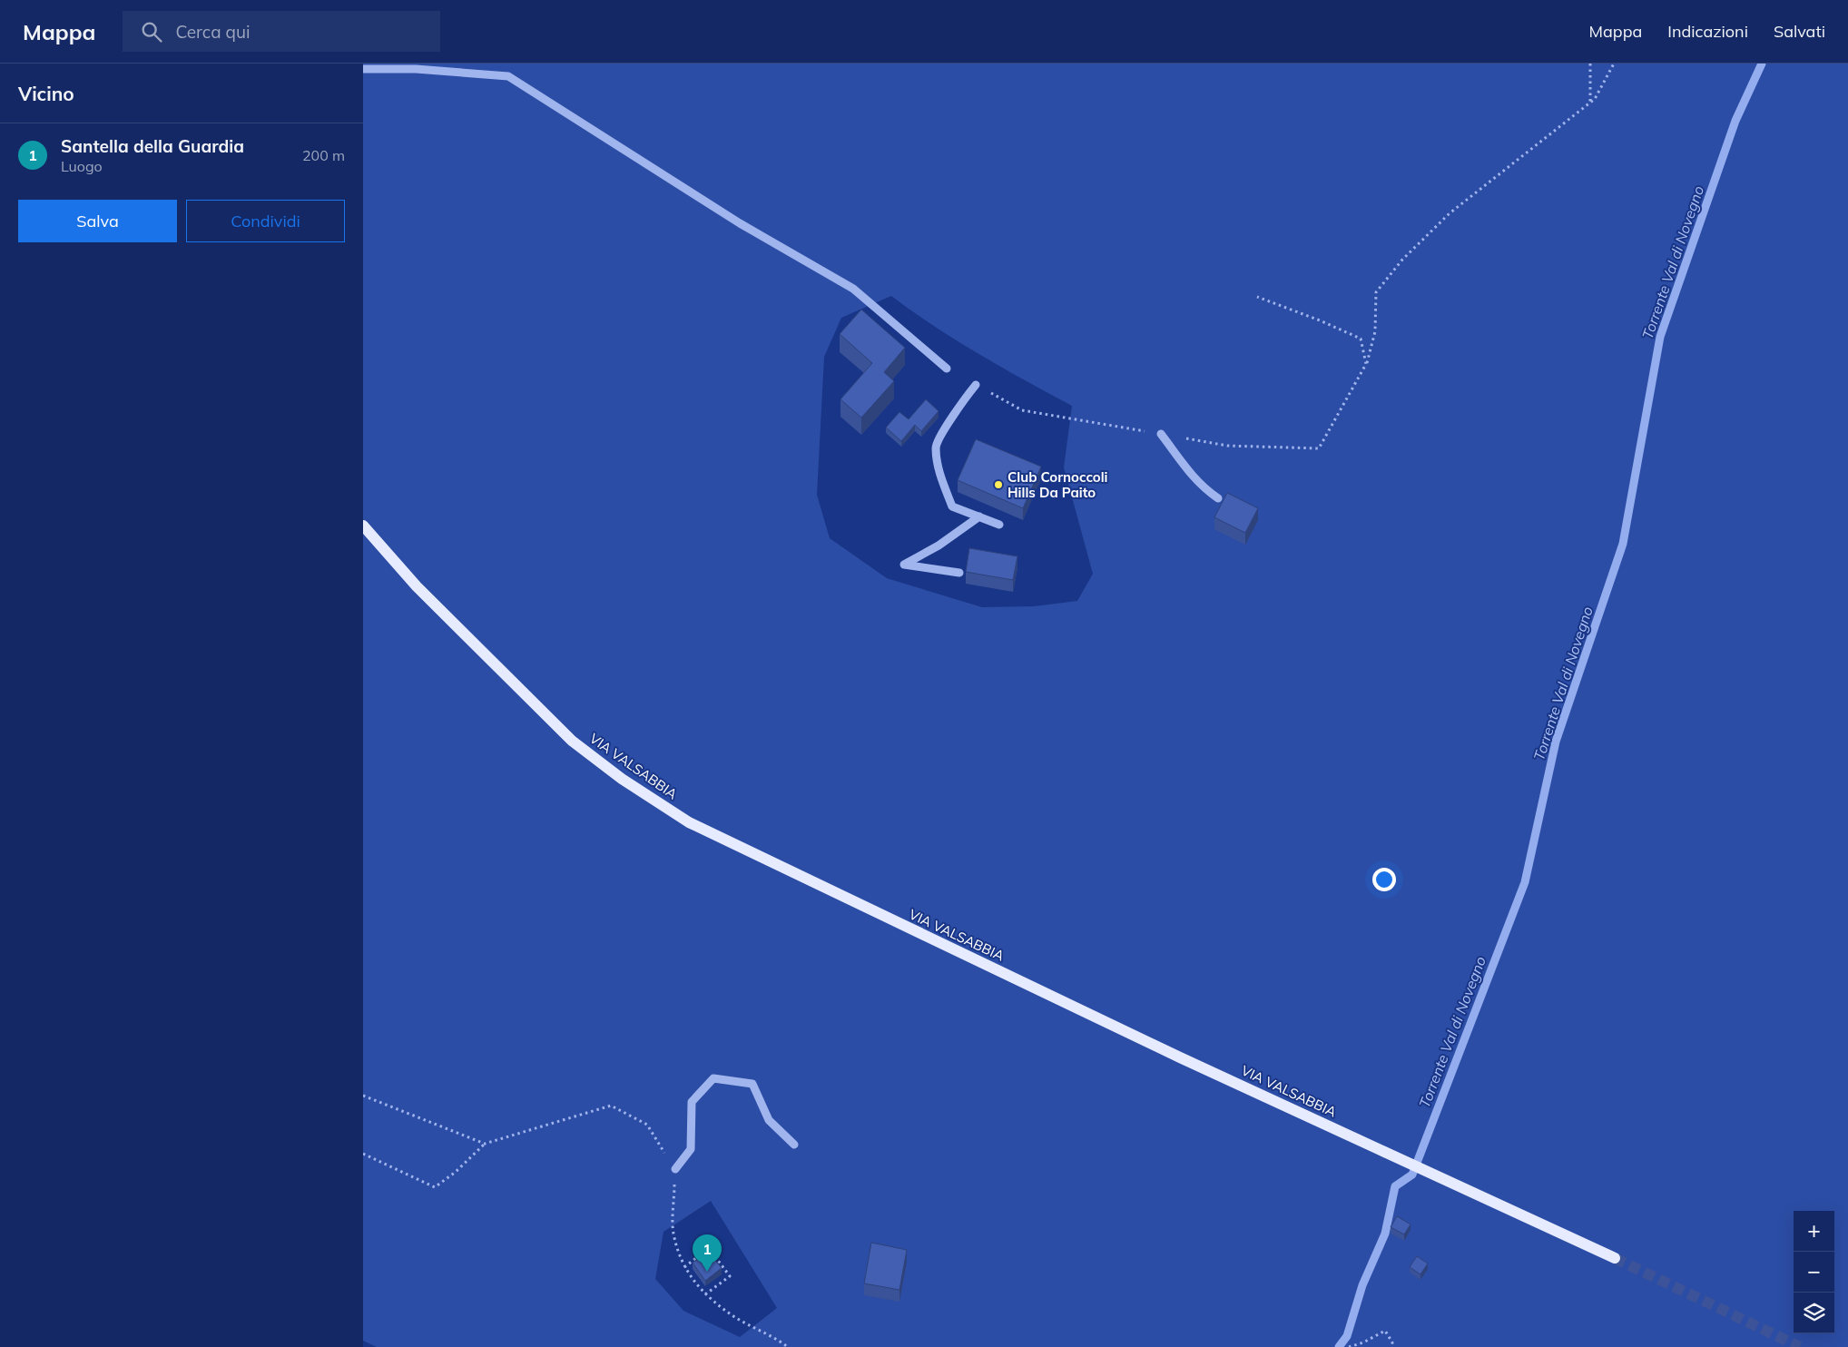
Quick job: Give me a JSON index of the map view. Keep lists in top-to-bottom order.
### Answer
{
  "streets": {
    "main road": ["VIA VALSABBIA"]
  },
  "water": ["Torrente Val di Novegno"],
  "places": ["Club Cornoccoli Hills Da Paito"],
  "page": {
    "header": "Mappa",
    "search": "Cerca qui",
    "nav": ["Mappa", "Indicazioni", "Salvati"],
    "heading": "Vicino",
    "list": [
      {
        "mark": "1",
        "name": "Santella della Guardia",
        "note": "Luogo",
        "value": "200 m"
      }
    ],
    "buttons": ["Salva", "Condividi"],
    "map_buttons": ["+", "−"],
    "pins": "1"
  }
}
